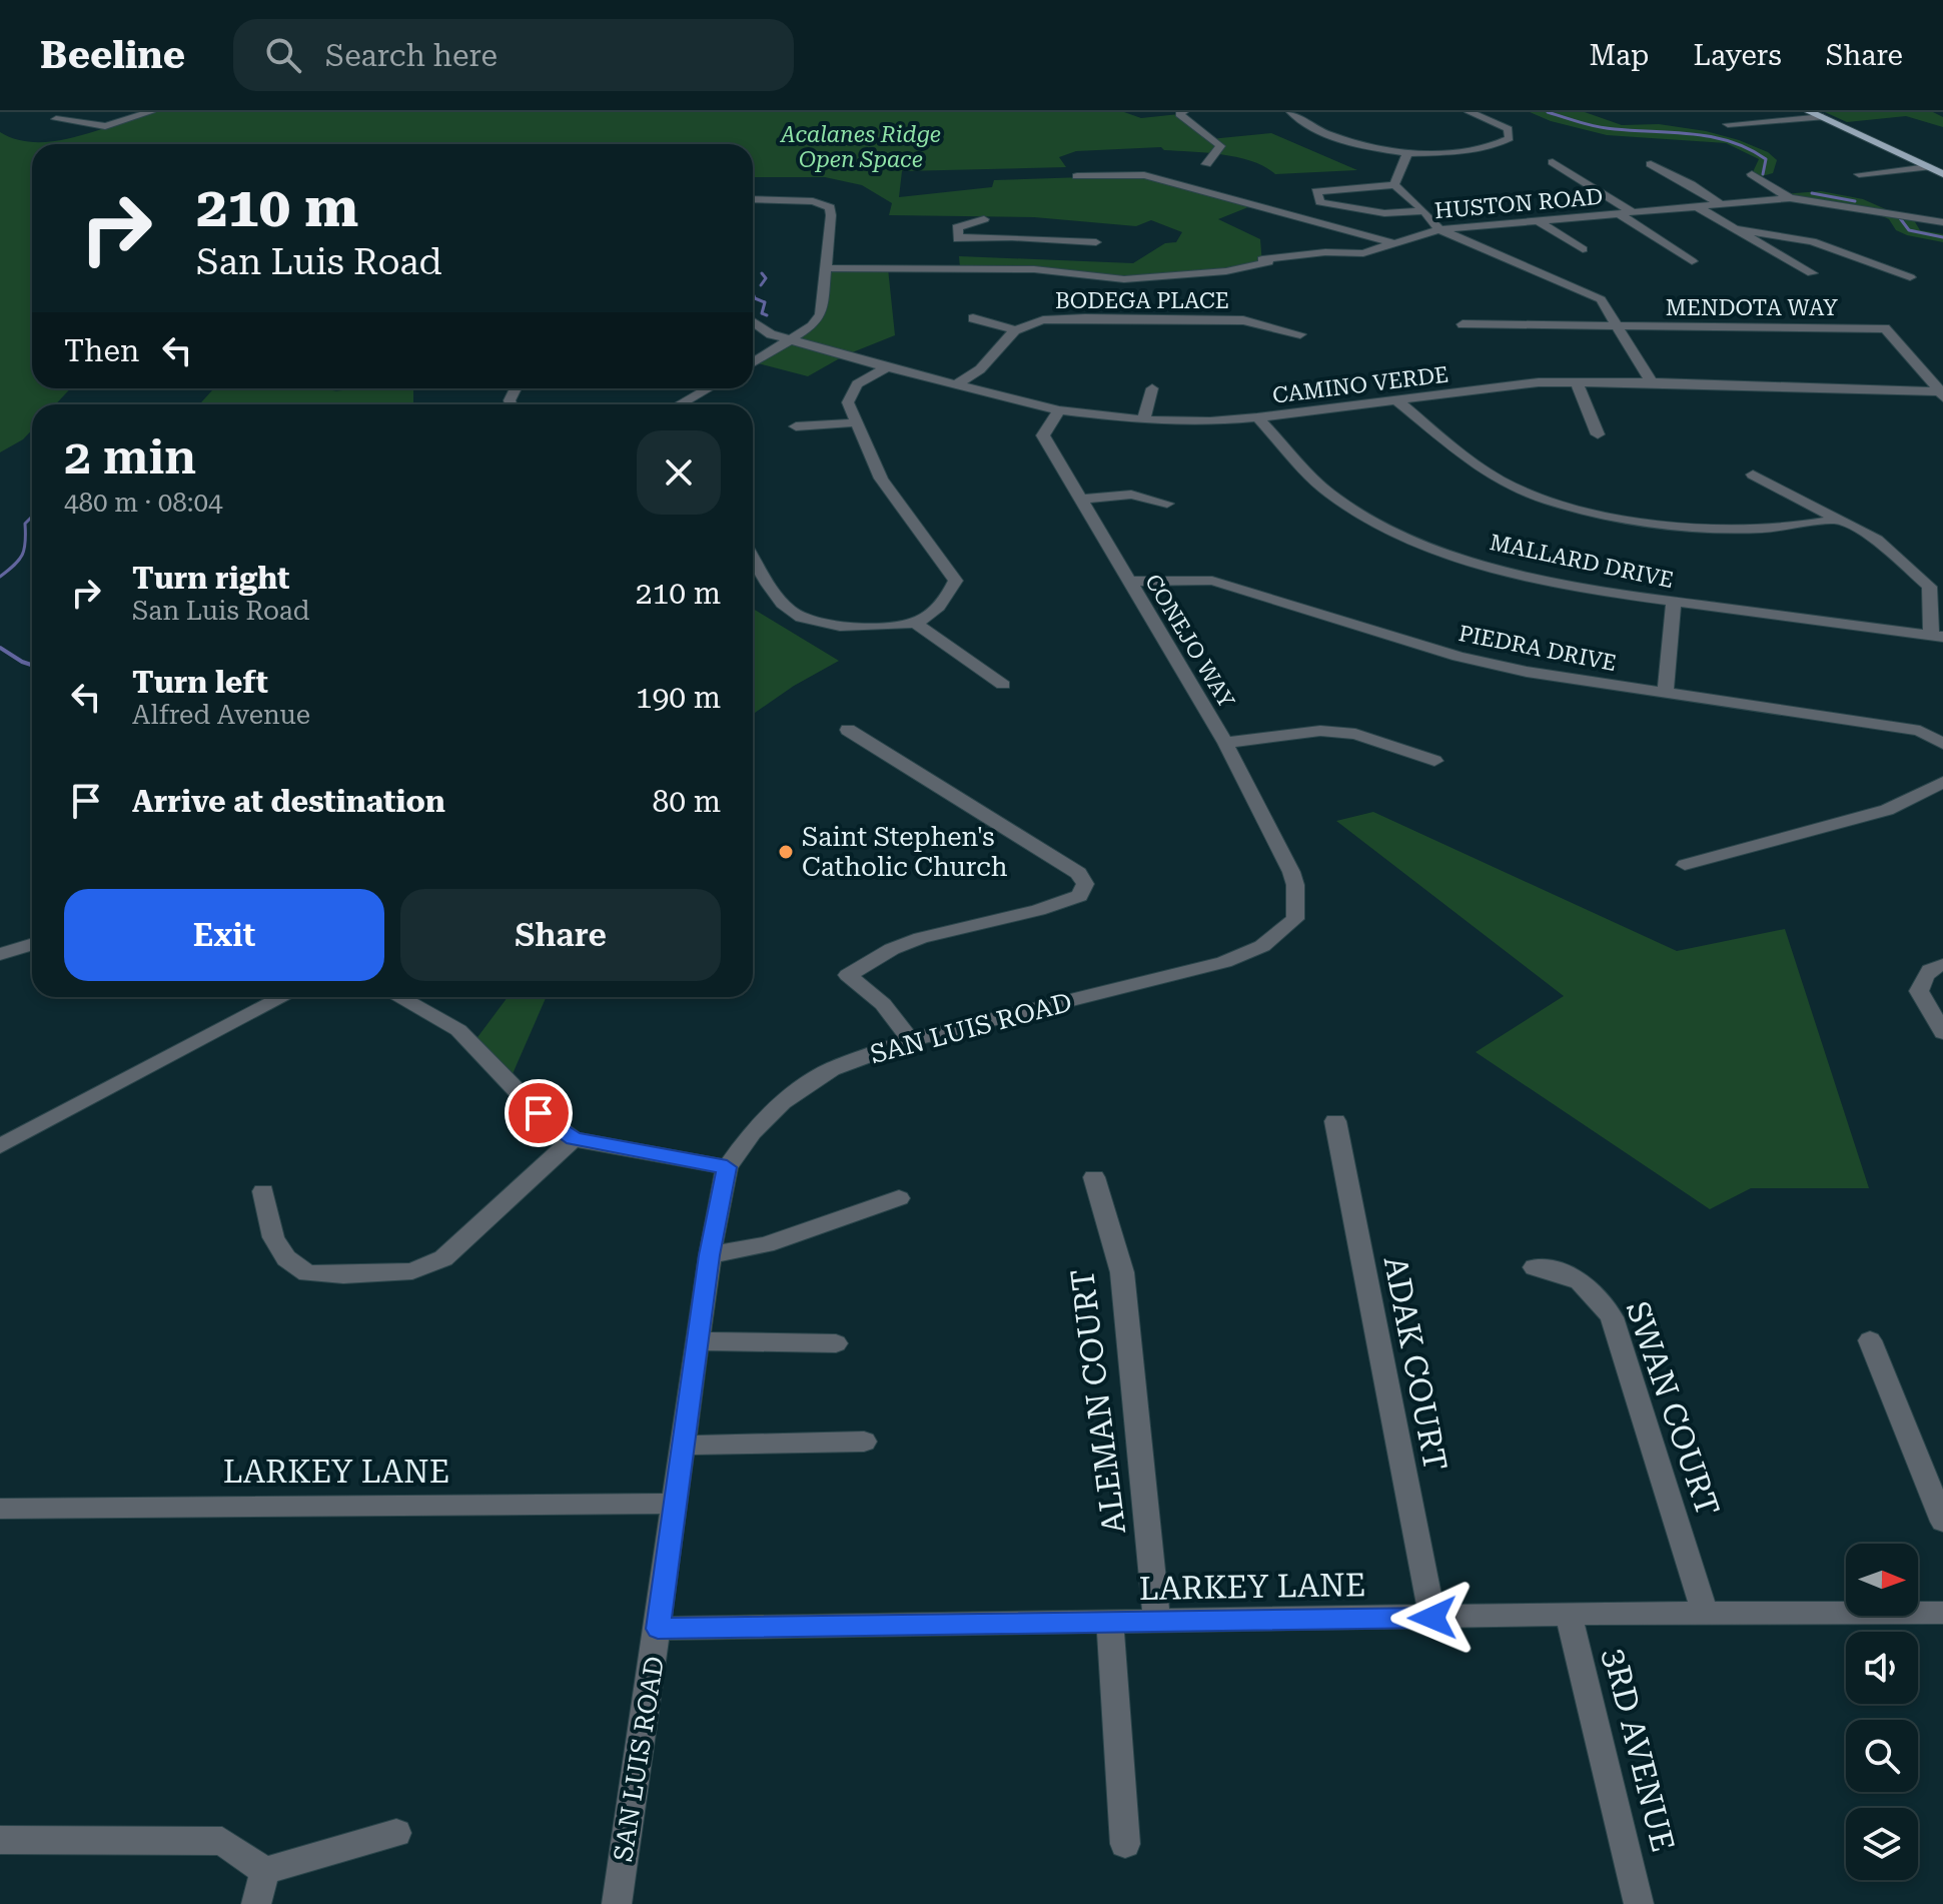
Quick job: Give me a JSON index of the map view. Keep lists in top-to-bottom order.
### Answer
{
  "streets": {
    "street": [
      "HUSTON ROAD",
      "BODEGA PLACE",
      "MENDOTA WAY",
      "CAMINO VERDE",
      "MALLARD DRIVE",
      "CONEJO WAY",
      "PIEDRA DRIVE",
      "SAN LUIS ROAD",
      "ADAK COURT",
      "ALEMAN COURT",
      "SWAN COURT",
      "LARKEY LANE",
      "3RD AVENUE"
    ]
  },
  "crossings": [
    ["MENDOTA WAY", "CAMINO VERDE"],
    ["CAMINO VERDE", "MALLARD DRIVE"],
    ["CAMINO VERDE", "CONEJO WAY"],
    ["CONEJO WAY", "PIEDRA DRIVE"],
    ["CONEJO WAY", "SAN LUIS ROAD"],
    ["SAN LUIS ROAD", "LARKEY LANE"],
    ["ADAK COURT", "LARKEY LANE"],
    ["ALEMAN COURT", "LARKEY LANE"],
    ["SWAN COURT", "LARKEY LANE"],
    ["LARKEY LANE", "3RD AVENUE"]
  ],
  "parks": ["Acalanes Ridge Open Space"],
  "places": ["Saint Stephen's Catholic Church"],
  "north": "right",
  "page": {
    "header": "Beeline",
    "search": "Search here",
    "nav": ["Map", "Layers", "Share"],
    "turn": ["210 m", "San Luis Road"],
    "then": "Then",
    "heading": ["2 min", "480 m · 08:04"],
    "list": [
      {
        "name": "Turn right",
        "note": "San Luis Road",
        "value": "210 m"
      },
      {
        "name": "Turn left",
        "note": "Alfred Avenue",
        "value": "190 m"
      },
      {
        "name": "Arrive at destination",
        "value": "80 m"
      }
    ],
    "buttons": ["Exit", "Share"]
  }
}
